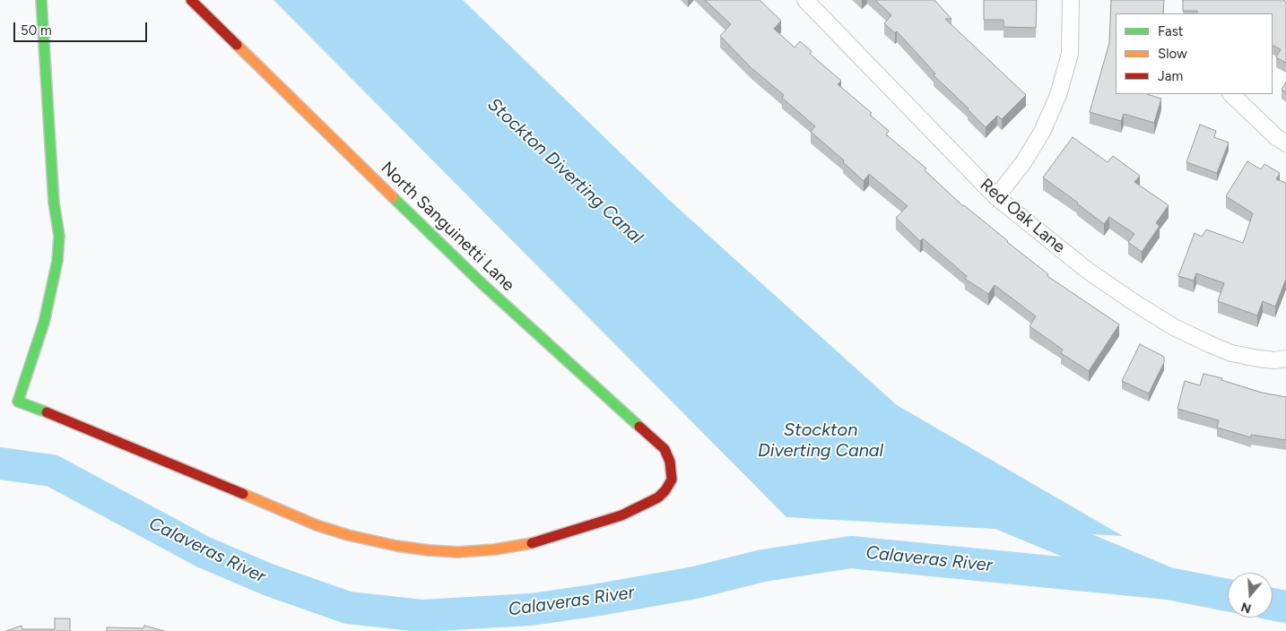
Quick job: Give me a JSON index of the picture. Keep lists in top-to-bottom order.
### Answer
{
  "streets": {
    "street": ["Red Oak Lane", "North Sanguinetti Lane"]
  },
  "water": ["Stockton Diverting Canal", "Calaveras River"],
  "legend": ["Fast", "Slow", "Jam"],
  "scale_bar": "50 m",
  "north": "bottom"
}
